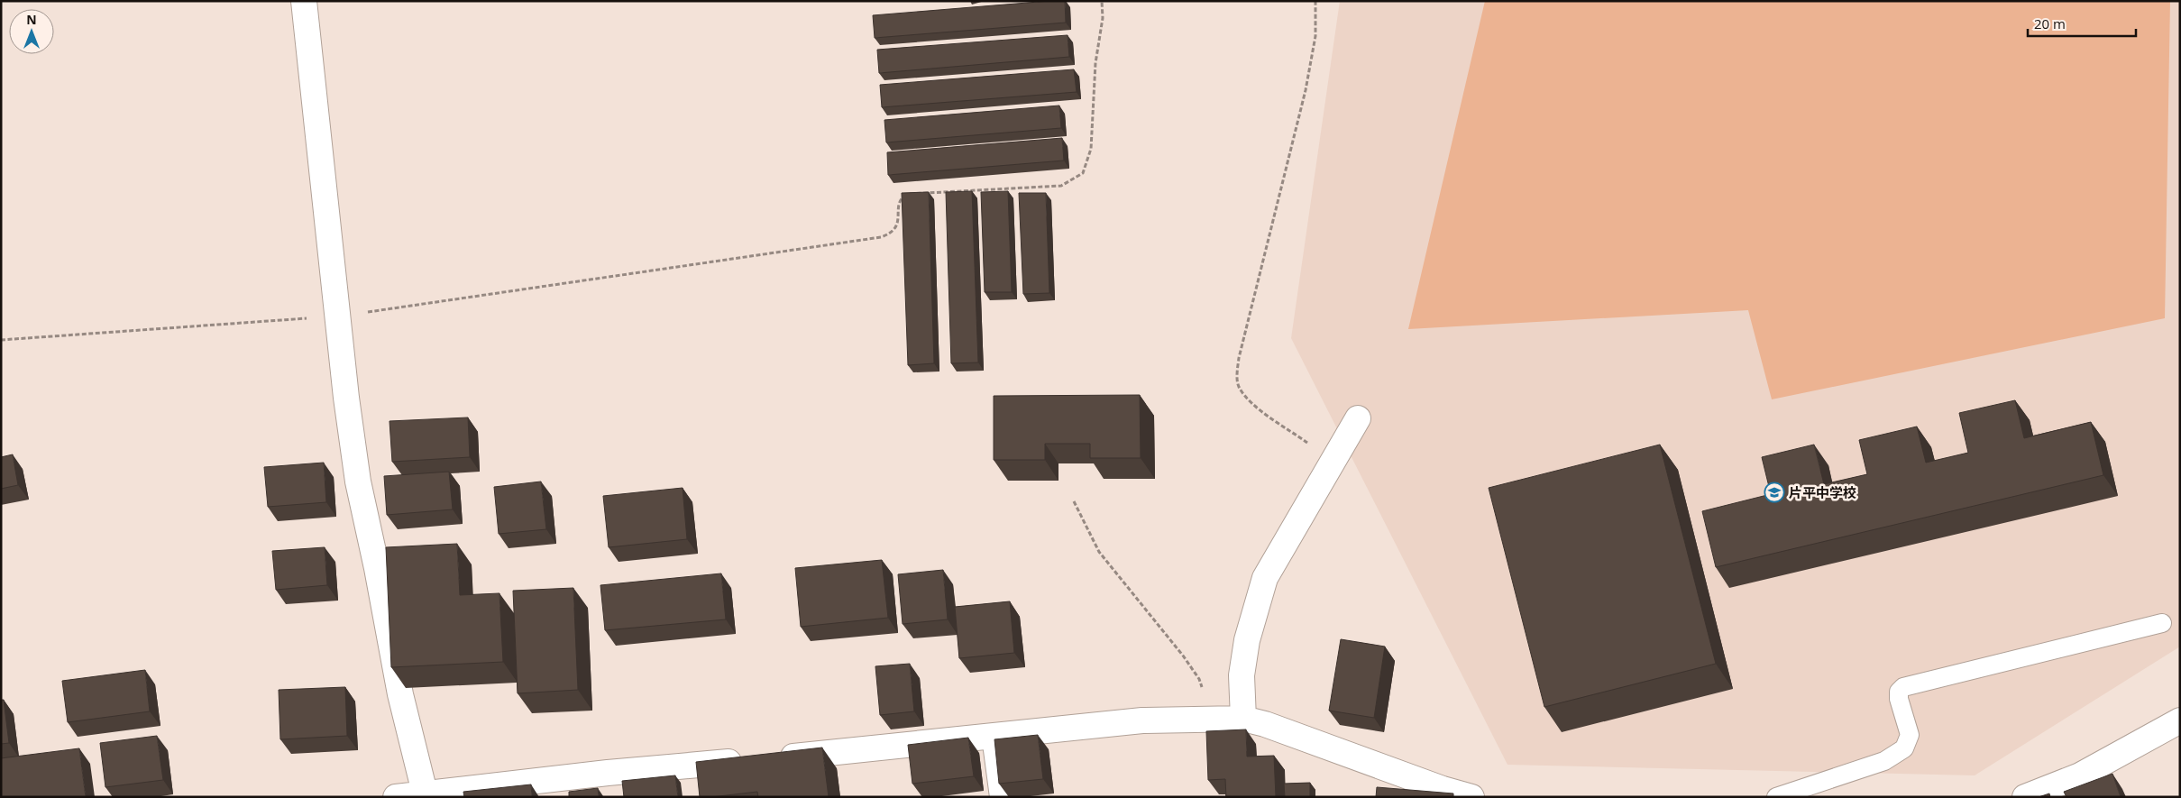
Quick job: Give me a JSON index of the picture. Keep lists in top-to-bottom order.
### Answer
{
  "places": {
    "school or university": ["片平中学校"]
  },
  "scale_bar": "20 m",
  "north": "top"
}
